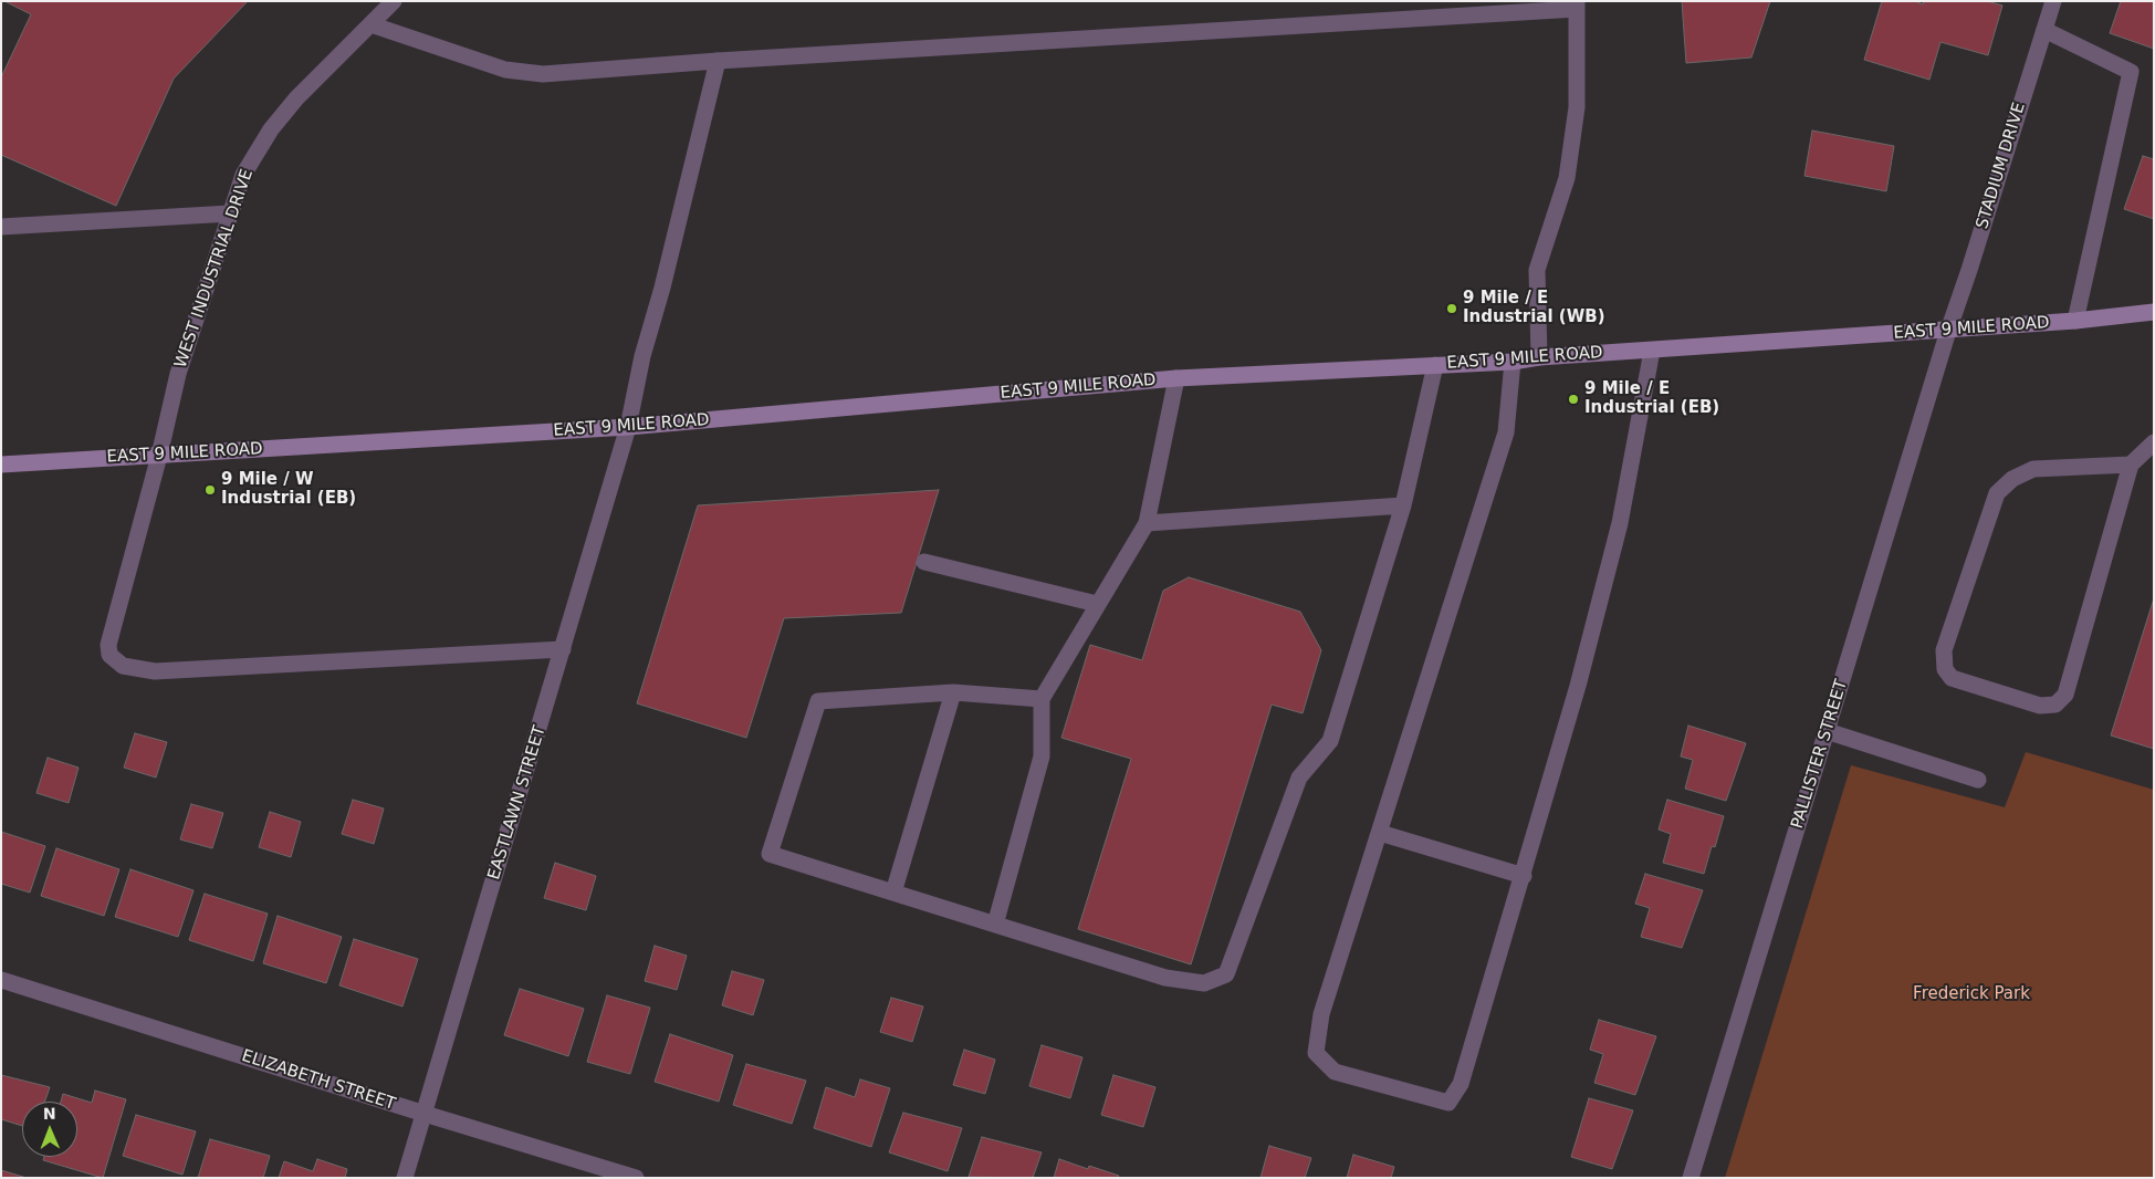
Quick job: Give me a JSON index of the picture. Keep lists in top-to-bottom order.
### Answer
{
  "streets": {
    "main road": ["EAST 9 MILE ROAD"],
    "street": [
      "STADIUM DRIVE",
      "WEST INDUSTRIAL DRIVE",
      "PALLISTER STREET",
      "EASTLAWN STREET",
      "ELIZABETH STREET"
    ]
  },
  "crossings": [
    ["STADIUM DRIVE", "EAST 9 MILE ROAD"],
    ["STADIUM DRIVE", "PALLISTER STREET"],
    ["WEST INDUSTRIAL DRIVE", "EAST 9 MILE ROAD"],
    ["WEST INDUSTRIAL DRIVE", "EASTLAWN STREET"],
    ["EAST 9 MILE ROAD", "PALLISTER STREET"],
    ["EAST 9 MILE ROAD", "EASTLAWN STREET"],
    ["EASTLAWN STREET", "ELIZABETH STREET"]
  ],
  "parks": ["Frederick Park"],
  "places": ["9 Mile / E Industrial (WB)", "9 Mile / E Industrial (EB)", "9 Mile / W Industrial (EB)"],
  "north": "top"
}
